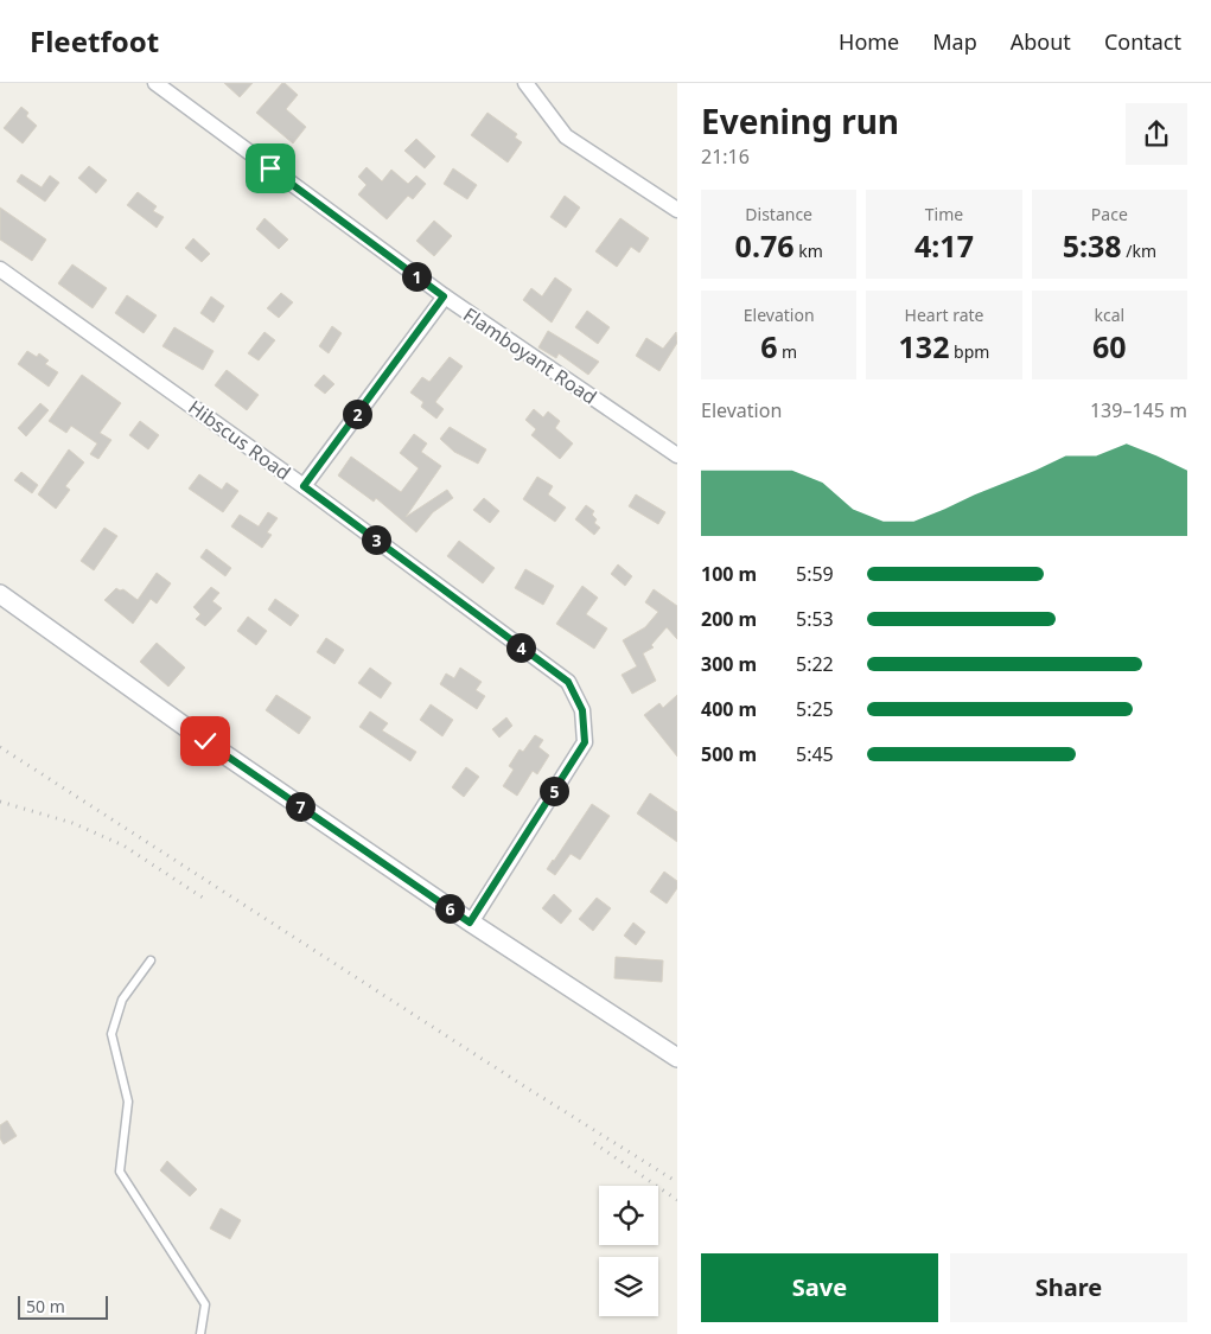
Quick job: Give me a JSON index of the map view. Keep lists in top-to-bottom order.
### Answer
{
  "streets": {
    "street": ["Flamboyant Road", "Hibscus Road"]
  },
  "scale_bar": "50 m",
  "page": {
    "header": "Fleetfoot",
    "nav": [
      "Home",
      "Map",
      "About",
      "Contact"
    ],
    "heading": ["Evening run", "21:16"],
    "stats": [
      ["Distance", "0.76 km"],
      ["Time", "4:17"],
      ["Pace", "5:38 /km"],
      ["Elevation", "6 m"],
      ["Heart rate", "132 bpm"],
      ["kcal", "60"]
    ],
    "pins": [
      "1",
      "2",
      "3",
      "4",
      "5",
      "7",
      "6"
    ],
    "chart": ["Elevation", "139–145 m"],
    "list": [
      {
        "name": "100 m",
        "note": "5:59"
      },
      {
        "name": "200 m",
        "note": "5:53"
      },
      {
        "name": "300 m",
        "note": "5:22"
      },
      {
        "name": "400 m",
        "note": "5:25"
      },
      {
        "name": "500 m",
        "note": "5:45"
      }
    ],
    "buttons": ["Save", "Share"],
    "scale": "50 m"
  }
}
